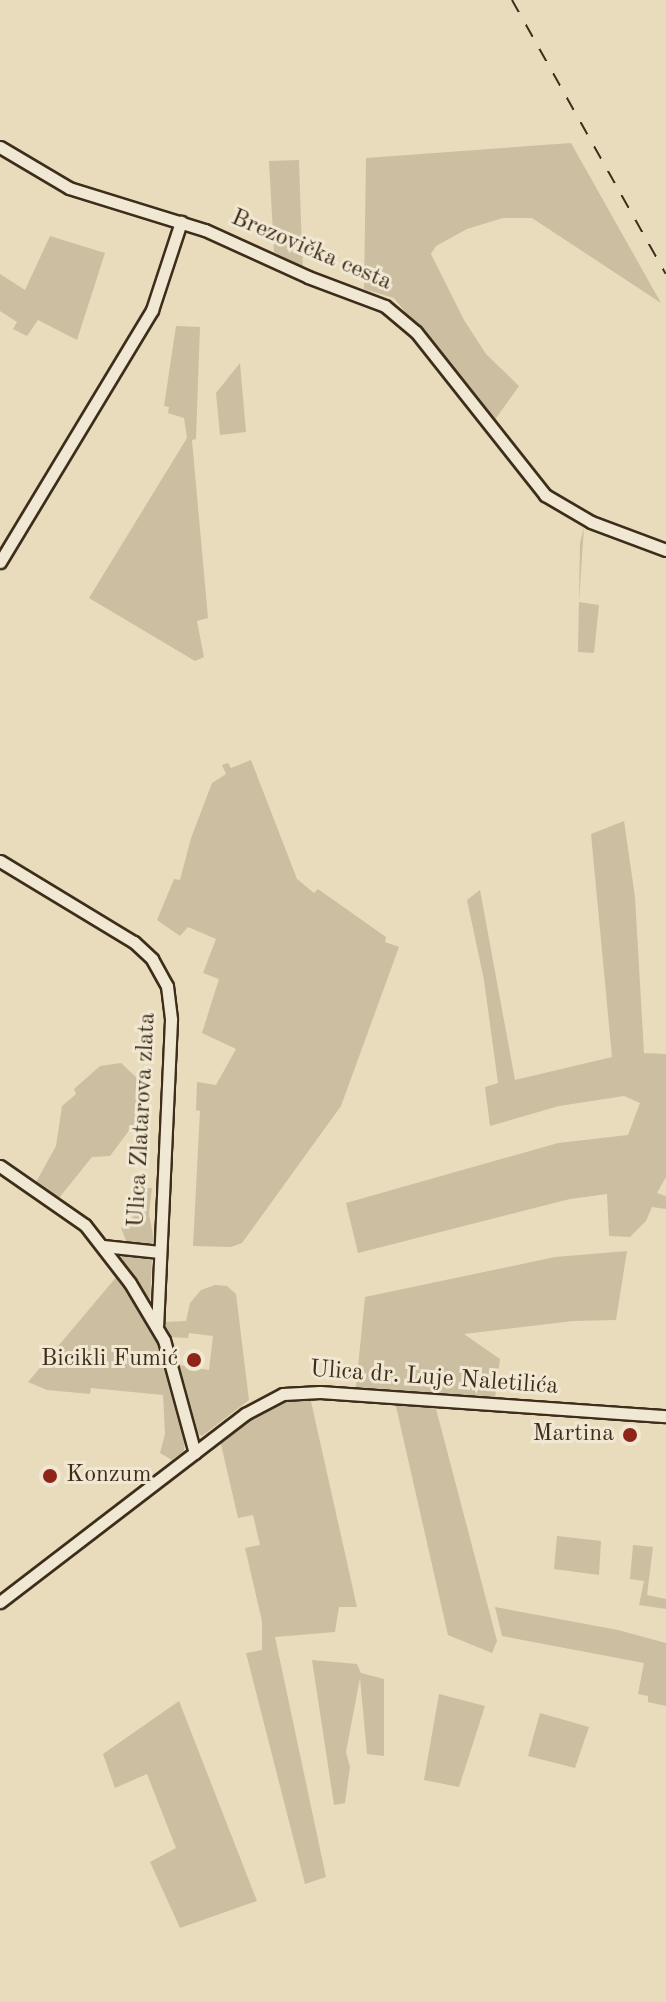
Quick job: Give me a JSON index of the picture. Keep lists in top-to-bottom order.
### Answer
{
  "streets": {
    "main road": ["Brezovička cesta", "Ulica Zlatarova zlata", "Ulica dr. Luje Naletilića"]
  },
  "places": ["Bicikli Fumić", "Martina", "Konzum"]
}
